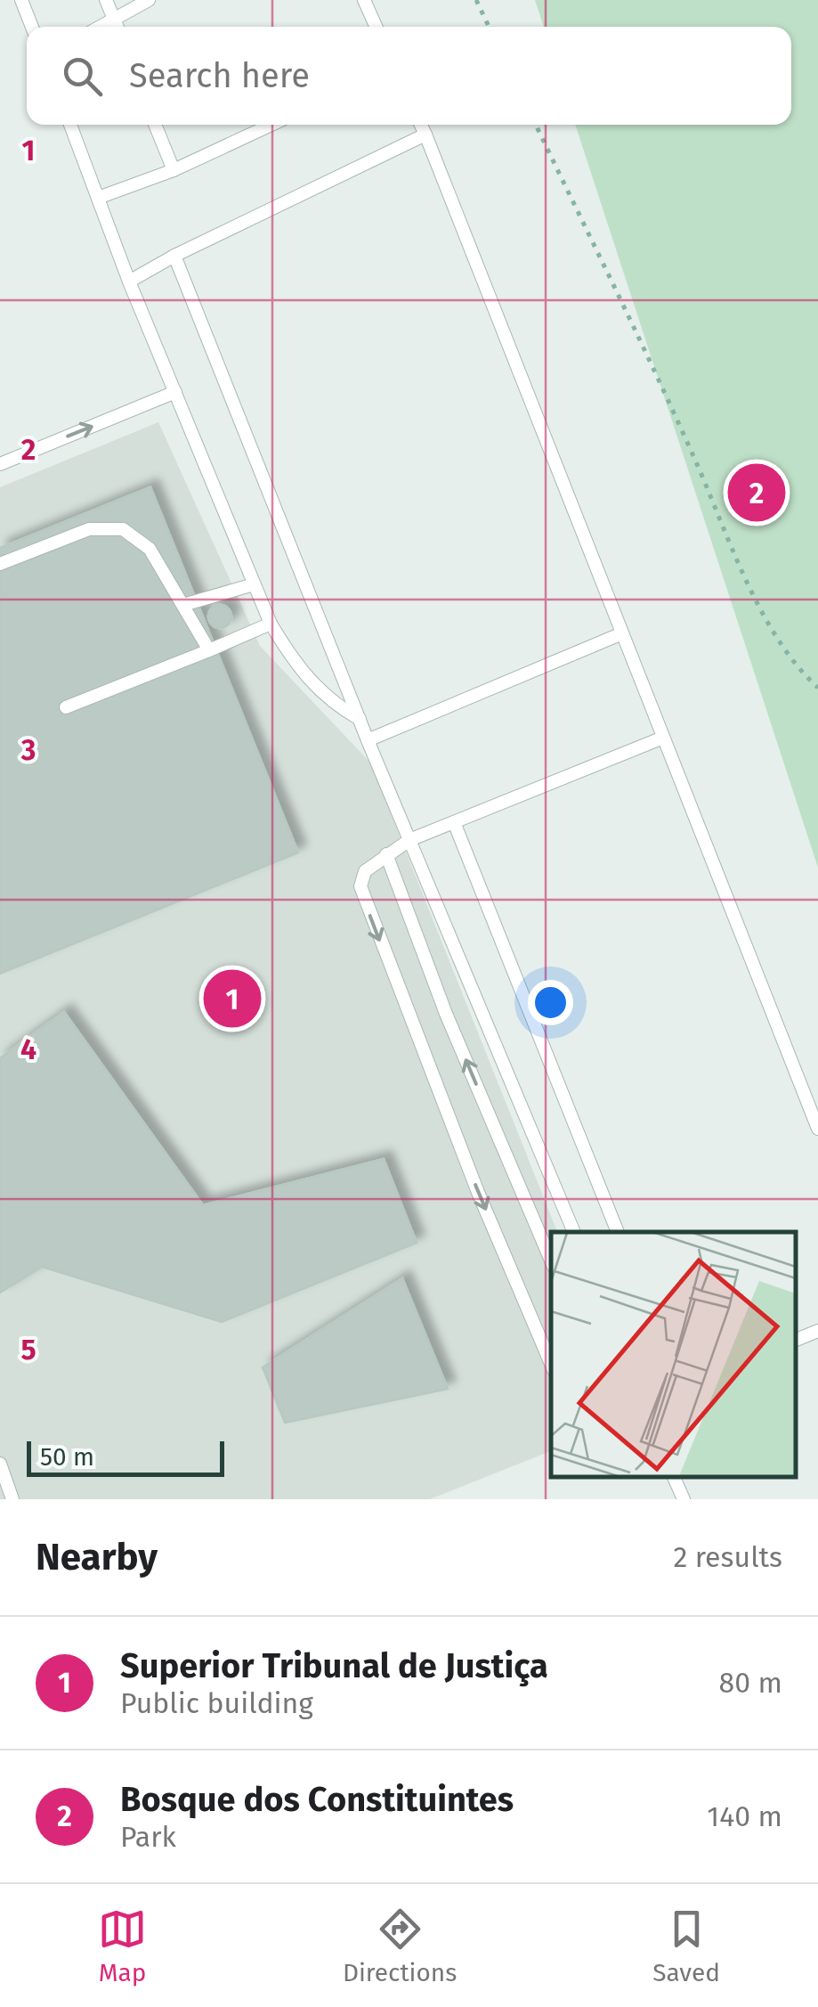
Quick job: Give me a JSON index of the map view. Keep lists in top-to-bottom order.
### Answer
{
  "scale_bar": "50 m",
  "page": {
    "search": "Search here",
    "pins": ["2", "1"],
    "scale": "50 m",
    "heading": ["Nearby", "2 results"],
    "list": [
      {
        "mark": "1",
        "name": "Superior Tribunal de Justiça",
        "note": "Public building",
        "value": "80 m"
      },
      {
        "mark": "2",
        "name": "Bosque dos Constituintes",
        "note": "Park",
        "value": "140 m"
      }
    ],
    "nav": ["Map", "Directions", "Saved"]
  },
  "grid": {
    "rows": [
      "1",
      "2",
      "3",
      "4",
      "5"
    ]
  }
}
